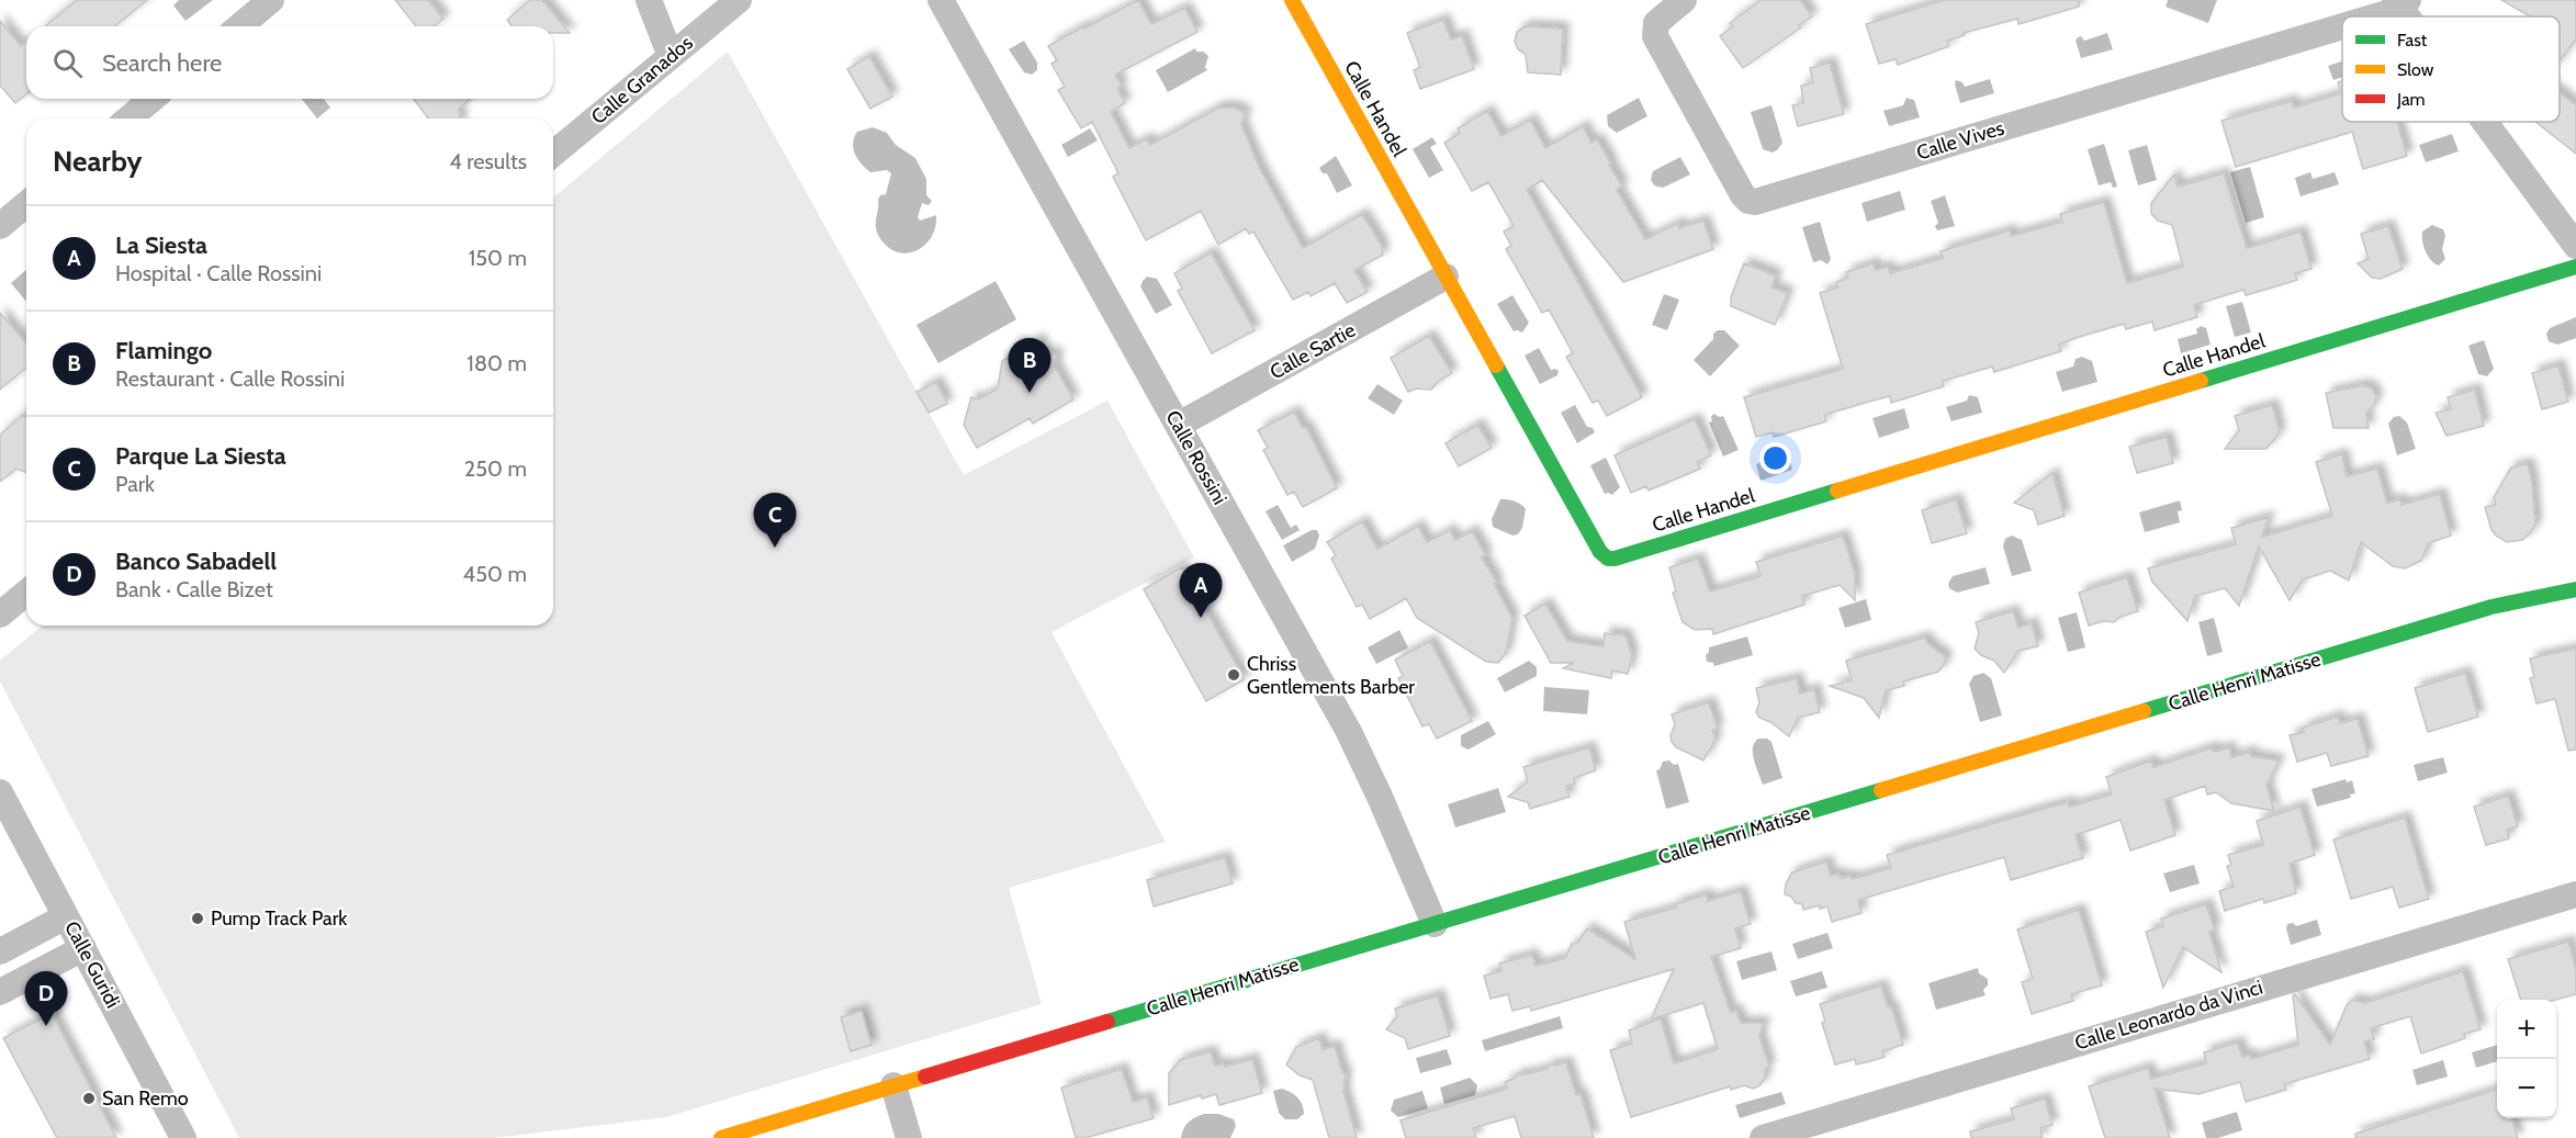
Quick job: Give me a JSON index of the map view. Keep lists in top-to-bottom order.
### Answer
{
  "streets": {
    "street": [
      "Calle Granados",
      "Calle Handel",
      "Calle Vives",
      "Calle Sartie",
      "Calle Rossini",
      "Calle Henri Matisse",
      "Calle Guridi",
      "Calle Leonardo da Vinci"
    ]
  },
  "crossings": [
    ["Calle Handel", "Calle Sartie"],
    ["Calle Sartie", "Calle Rossini"],
    ["Calle Rossini", "Calle Henri Matisse"]
  ],
  "places": ["Chriss Gentlements Barber", "Pump Track Park", "San Remo"],
  "legend": ["Fast", "Slow", "Jam"],
  "page": {
    "search": "Search here",
    "heading": ["Nearby", "4 results"],
    "list": [
      {
        "mark": "A",
        "name": "La Siesta",
        "note": "Hospital · Calle Rossini",
        "value": "150 m"
      },
      {
        "mark": "B",
        "name": "Flamingo",
        "note": "Restaurant · Calle Rossini",
        "value": "180 m"
      },
      {
        "mark": "C",
        "name": "Parque La Siesta",
        "note": "Park",
        "value": "250 m"
      },
      {
        "mark": "D",
        "name": "Banco Sabadell",
        "note": "Bank · Calle Bizet",
        "value": "450 m"
      }
    ],
    "pins": [
      "B",
      "C",
      "A",
      "D"
    ],
    "map_buttons": ["+", "−"]
  }
}
